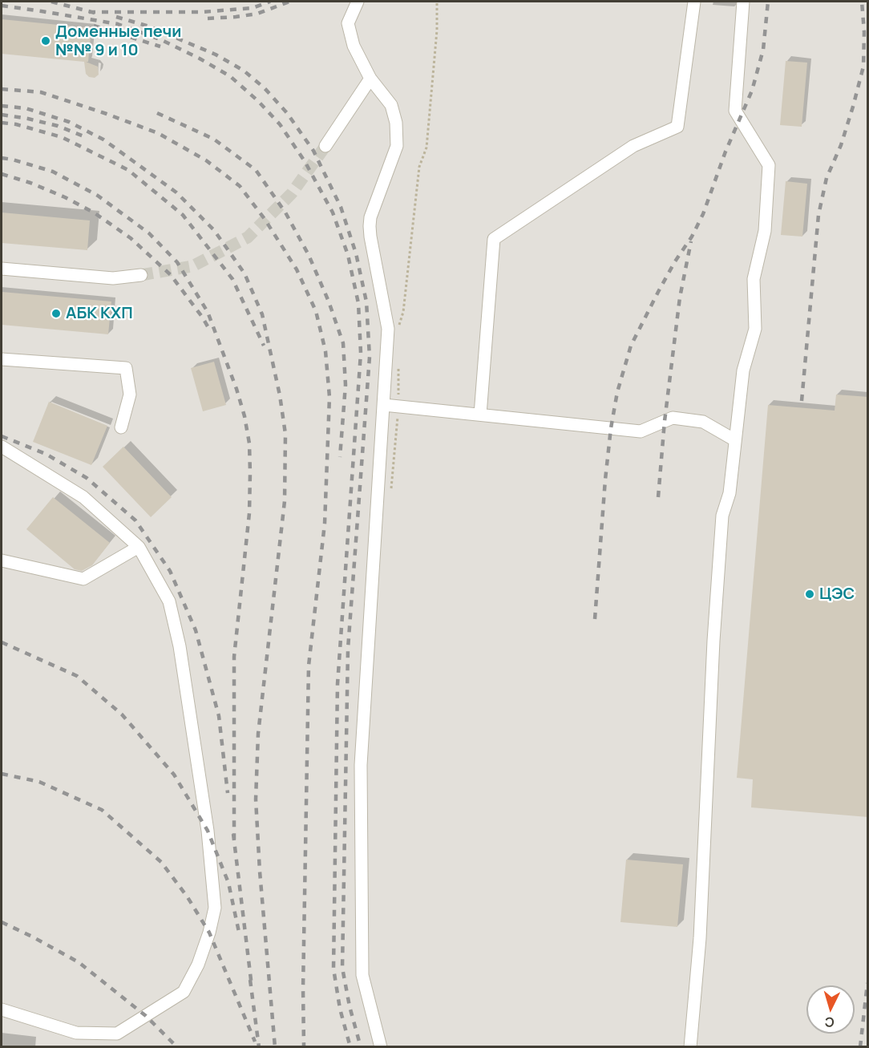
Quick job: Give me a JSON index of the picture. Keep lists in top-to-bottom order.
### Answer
{
  "places": ["Доменные печи №№ 9 и 10", "АБК КХП", "ЦЭС"],
  "north": "bottom"
}
